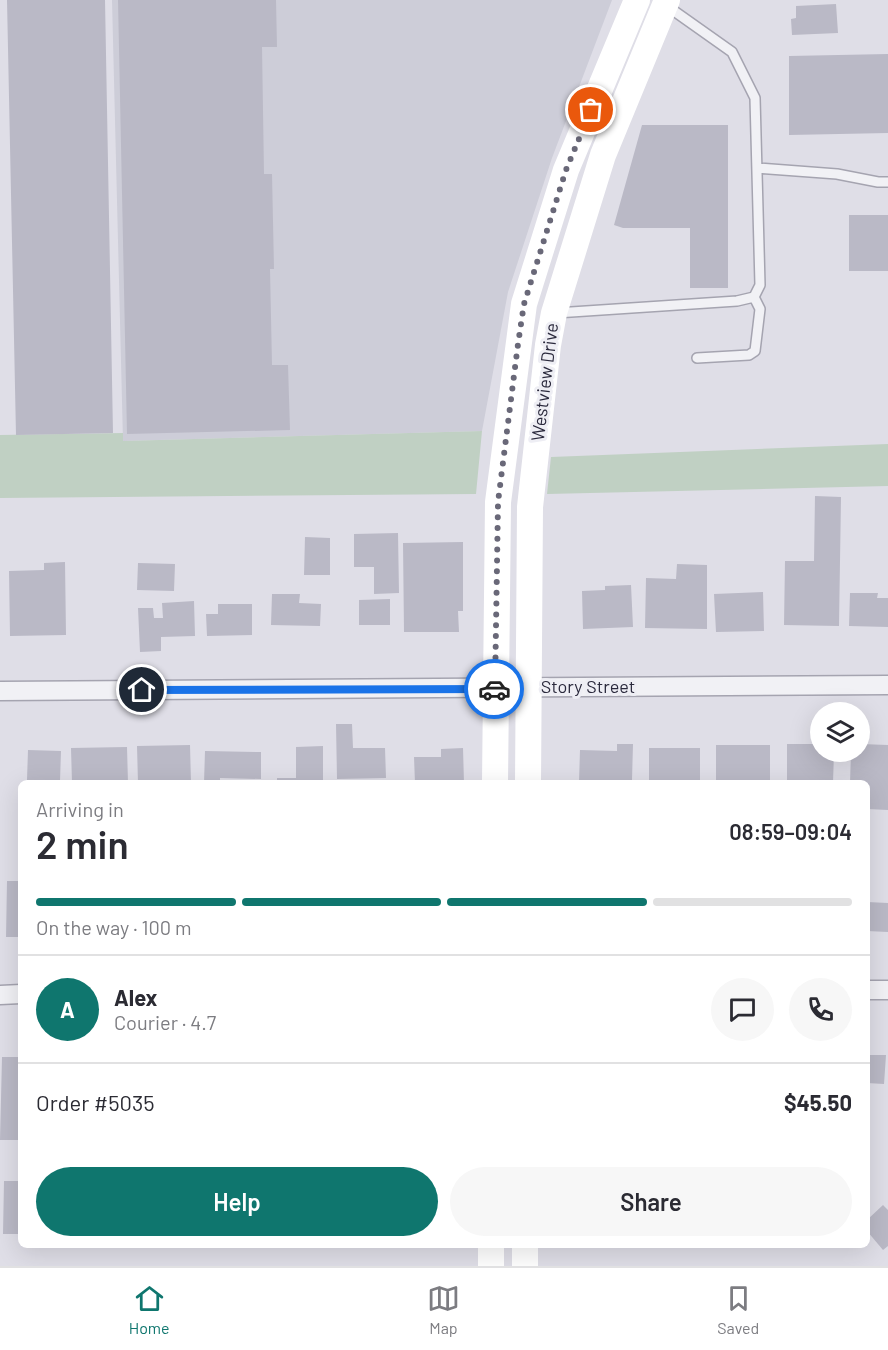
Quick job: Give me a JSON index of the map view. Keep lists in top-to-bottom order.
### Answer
{
  "streets": {
    "main road": ["Westview Drive"],
    "street": ["Story Street"]
  },
  "crossings": [
    ["Westview Drive", "Story Street"]
  ],
  "page": {
    "heading": ["2 min", "Arriving in", "08:59–09:04"],
    "panel": [
      "Alex",
      "Courier · 4.7",
      "Order #5035",
      "$45.50"
    ],
    "bar": "On the way · 100 m",
    "round": "A",
    "buttons": ["Help", "Share"],
    "tabs": ["Home", "Map", "Saved"]
  }
}
